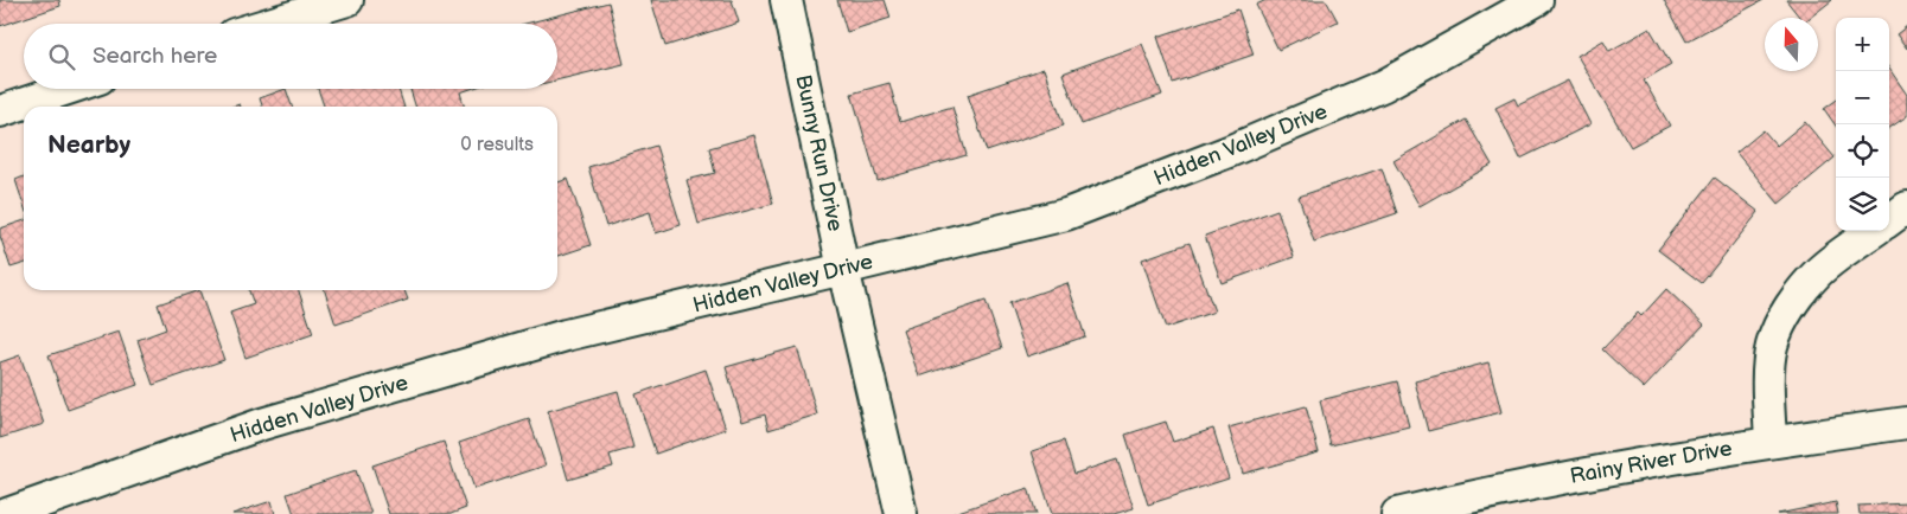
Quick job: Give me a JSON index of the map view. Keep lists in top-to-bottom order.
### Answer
{
  "streets": {
    "street": ["Hidden Valley Drive", "Bunny Run Drive", "Rainy River Drive"]
  },
  "crossings": [
    ["Hidden Valley Drive", "Bunny Run Drive"]
  ],
  "north": "top",
  "page": {
    "map_buttons": ["+", "−"],
    "search": "Search here",
    "heading": ["Nearby", "0 results"]
  }
}
